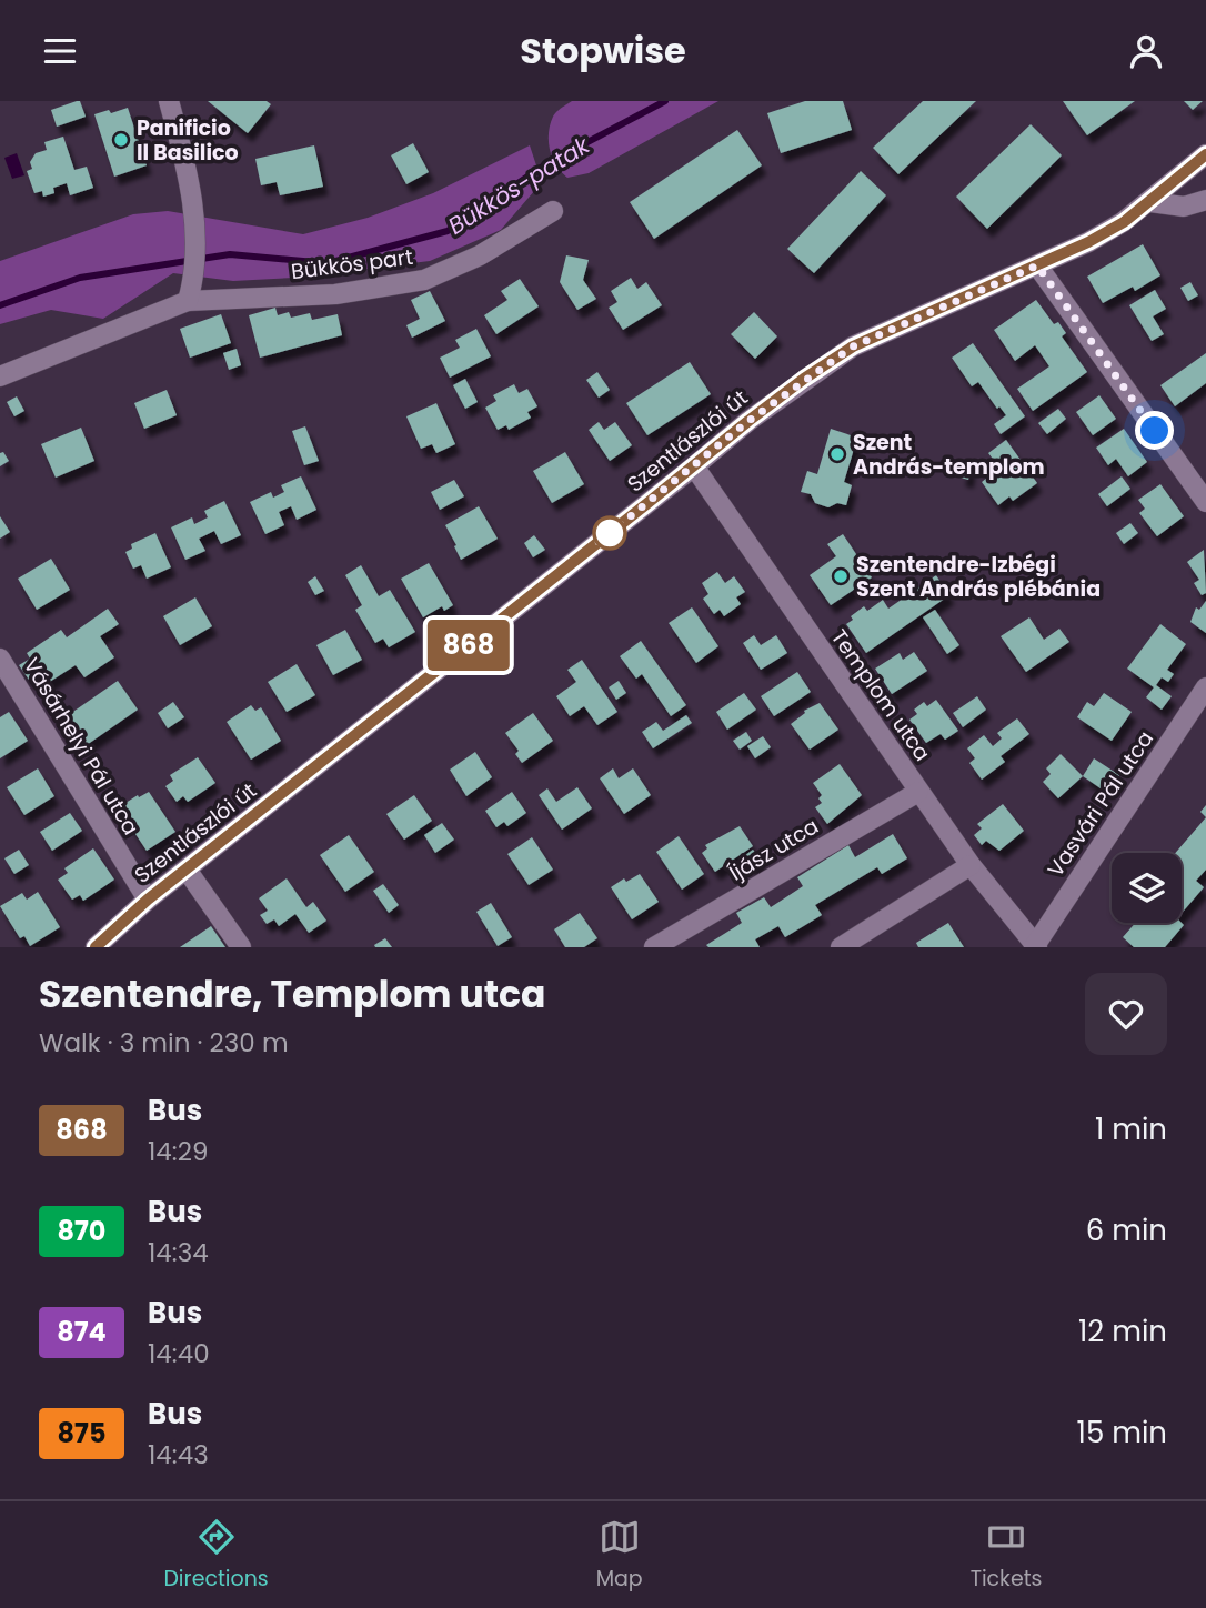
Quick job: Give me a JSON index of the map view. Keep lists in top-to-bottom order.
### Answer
{
  "streets": {
    "street": [
      "Bükkös part",
      "Szentlászlói út",
      "Templom utca",
      "Vásárhelyi Pál utca",
      "Vasvári Pál utca",
      "Íjász utca"
    ]
  },
  "crossings": [
    ["Szentlászlói út", "Templom utca"],
    ["Szentlászlói út", "Vásárhelyi Pál utca"],
    ["Templom utca", "Vasvári Pál utca"],
    ["Templom utca", "Íjász utca"]
  ],
  "water": ["Bükkös-patak"],
  "places": ["Panificio Il Basilico", "Szent András-templom", "Szentendre-Izbégi Szent András plébánia"],
  "lines": ["bus line 868"],
  "page": {
    "header": "Stopwise",
    "on_map": "868",
    "heading": ["Szentendre, Templom utca", "Walk · 3 min · 230 m"],
    "list": [
      {
        "mark": "868",
        "name": "Bus",
        "note": "14:29",
        "value": "1 min"
      },
      {
        "mark": "870",
        "name": "Bus",
        "note": "14:34",
        "value": "6 min"
      },
      {
        "mark": "874",
        "name": "Bus",
        "note": "14:40",
        "value": "12 min"
      },
      {
        "mark": "875",
        "name": "Bus",
        "note": "14:43",
        "value": "15 min"
      }
    ],
    "tabs": ["Directions", "Map", "Tickets"]
  }
}
